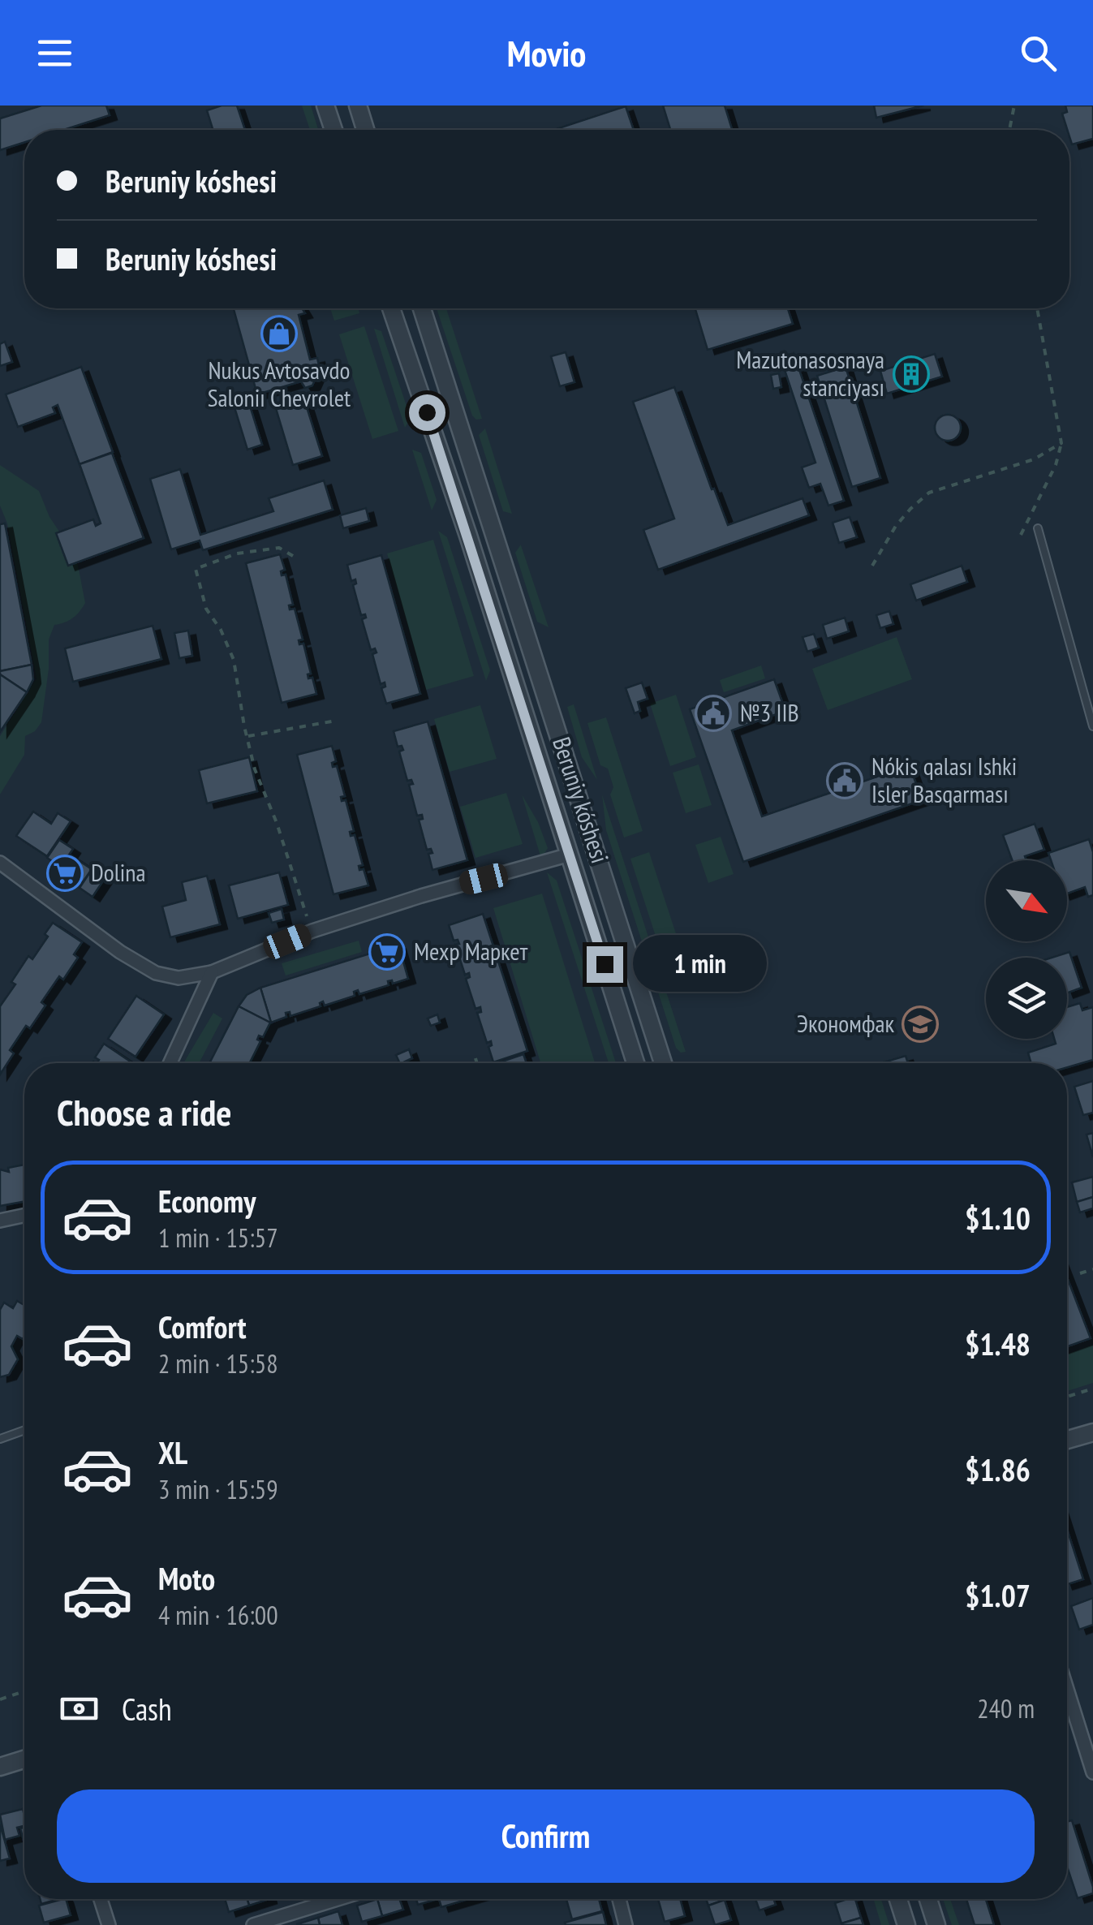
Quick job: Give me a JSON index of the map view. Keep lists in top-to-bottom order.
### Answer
{
  "streets": {
    "street": ["Beruniy kóshesi"]
  },
  "places": {
    "shop": ["Nukus Avtosavdo Saloniı Chevrolet"],
    "building": ["Mazutonasosnaya stanciyası"],
    "public building": ["№3 IIB", "Nókis qalası Ishki Isler Basqarması"],
    "supermarket": ["Dolina", "Мехр Маркет"],
    "school or university": ["Экономфак"]
  },
  "north": "bottom right",
  "page": {
    "header": "Movio",
    "banner": ["Beruniy kóshesi", "Beruniy kóshesi"],
    "bubble": "1 min",
    "heading": "Choose a ride",
    "list": [
      {
        "name": "Economy",
        "note": "1 min · 15:57",
        "value": "$1.10"
      },
      {
        "name": "Comfort",
        "note": "2 min · 15:58",
        "value": "$1.48"
      },
      {
        "name": "XL",
        "note": "3 min · 15:59",
        "value": "$1.86"
      },
      {
        "name": "Moto",
        "note": "4 min · 16:00",
        "value": "$1.07"
      }
    ],
    "pay": ["Cash", "240 m"],
    "buttons": "Confirm"
  }
}
